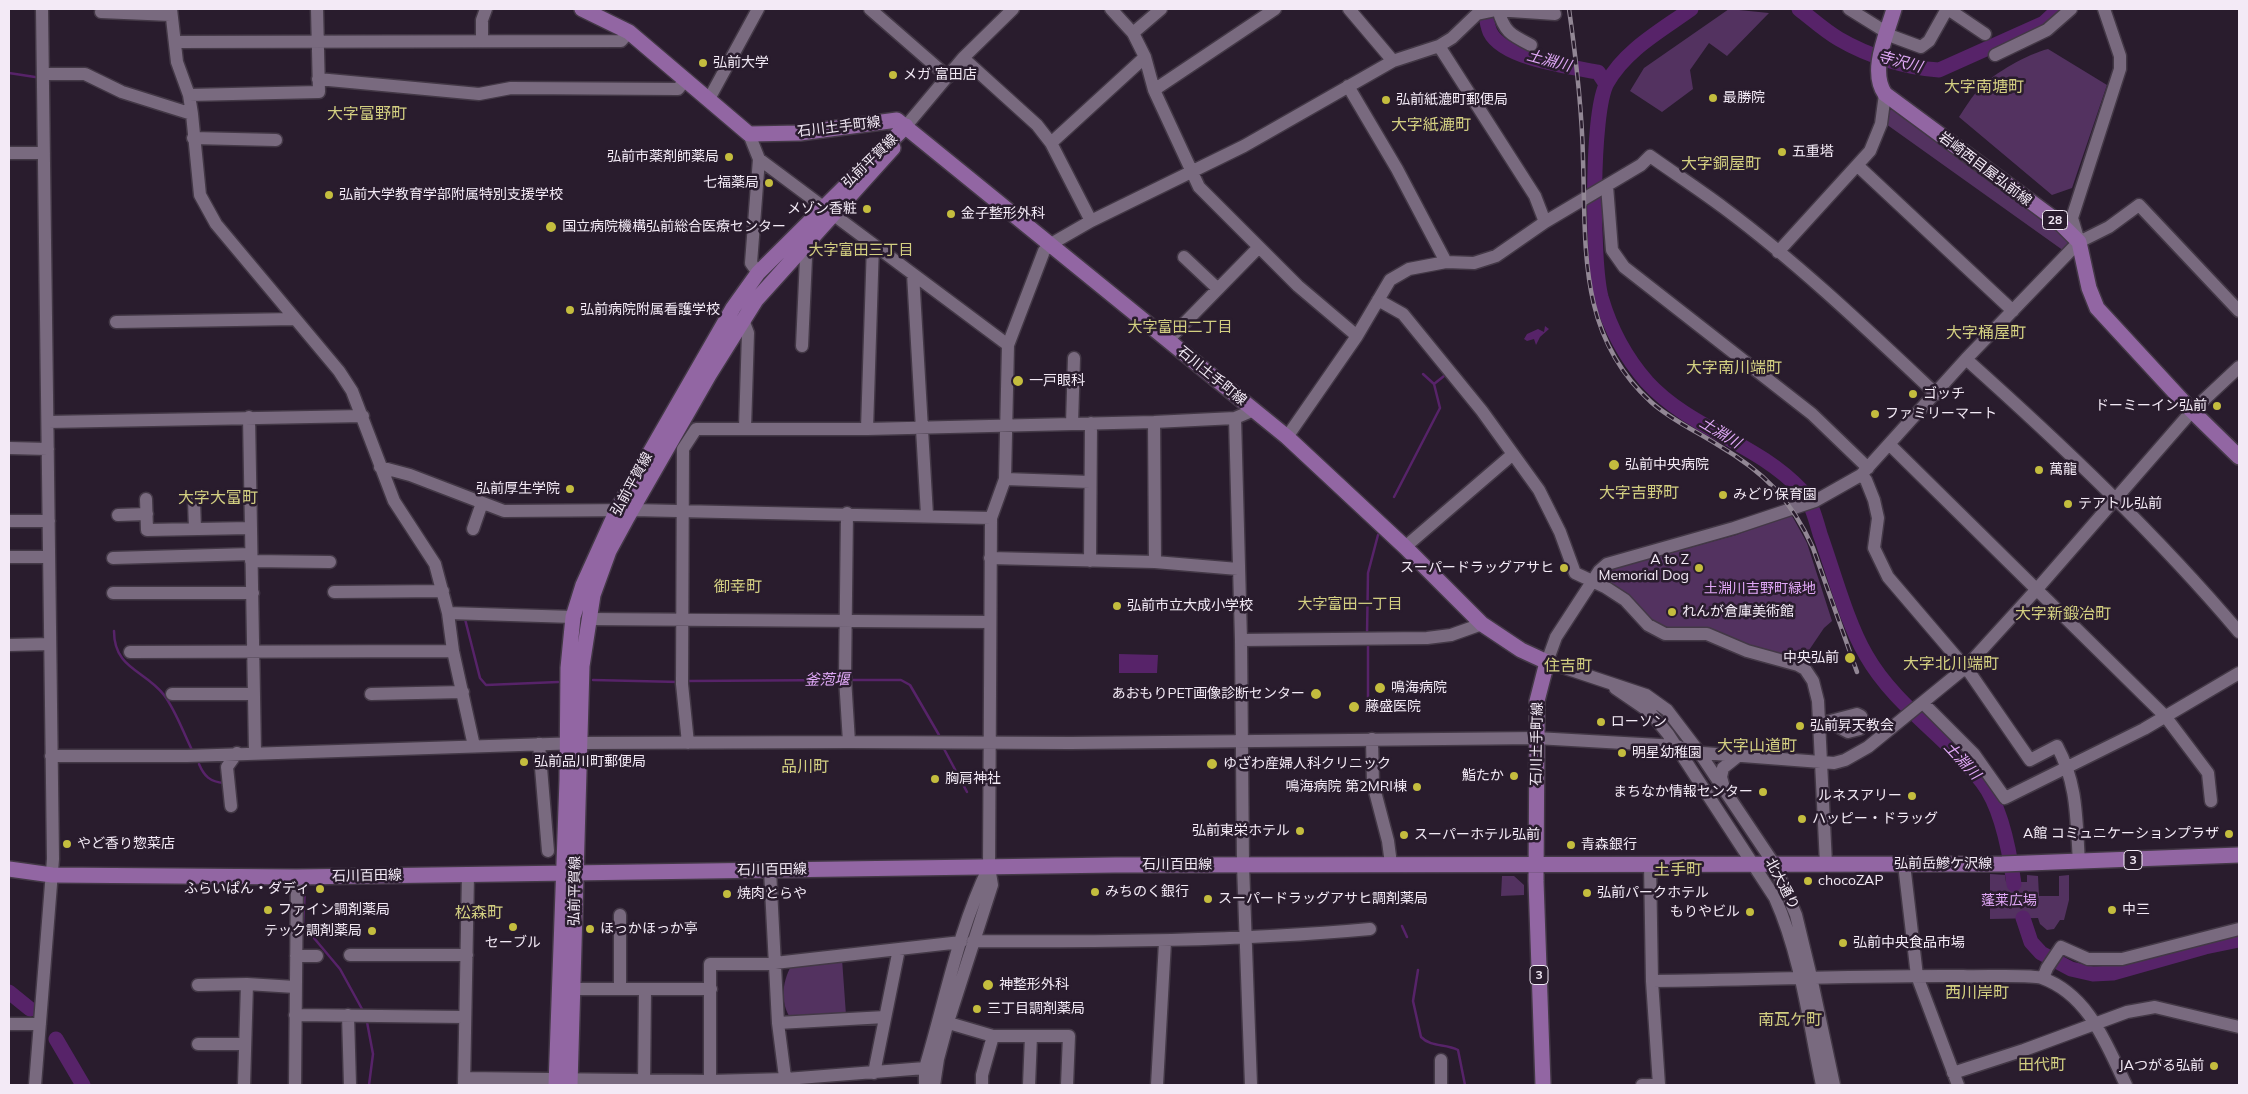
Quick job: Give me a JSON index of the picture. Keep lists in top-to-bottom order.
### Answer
{
  "streets": {
    "main road": [
      "石川土手町線",
      "弘前平賀線",
      "岩崎西目屋弘前線",
      "28",
      "3",
      "弘前岳鰺ケ沢線",
      "石川百田線"
    ],
    "street": ["北大通り"]
  },
  "crossings": [
    ["石川土手町線", "弘前平賀線"],
    ["石川土手町線", "3"],
    ["石川土手町線", "弘前岳鰺ケ沢線"],
    ["石川土手町線", "石川百田線"],
    ["弘前平賀線", "石川百田線"],
    ["岩崎西目屋弘前線", "28"],
    ["3", "弘前岳鰺ケ沢線"],
    ["3", "石川百田線"],
    ["弘前岳鰺ケ沢線", "石川百田線"],
    ["弘前岳鰺ケ沢線", "北大通り"]
  ],
  "districts": [
    "大字南塘町",
    "大字富野町",
    "大字紙漉町",
    "大字銅屋町",
    "大字富田三丁目",
    "大字富田二丁目",
    "大字桶屋町",
    "大字南川端町",
    "大字吉野町",
    "大字大富町",
    "御幸町",
    "大字富田一丁目",
    "大字新鍛冶町",
    "大字北川端町",
    "住吉町",
    "大字山道町",
    "品川町",
    "土手町",
    "松森町",
    "西川岸町",
    "南瓦ケ町",
    "田代町"
  ],
  "water": ["土淵川", "寺沢川", "釜萢堰"],
  "parks": ["土淵川吉野町緑地", "蓬莱広場"],
  "places": [
    "弘前大学",
    "メガ 富田店",
    "最勝院",
    "弘前紙漉町郵便局",
    "五重塔",
    "弘前市薬剤師薬局",
    "七福薬局",
    "弘前大学教育学部附属特別支援学校",
    "メゾン香粧",
    "金子整形外科",
    "国立病院機構弘前総合医療センター",
    "弘前病院附属看護学校",
    "一戸眼科",
    "ゴッチ",
    "ドーミーイン弘前",
    "ファミリーマート",
    "弘前中央病院",
    "萬龍",
    "弘前厚生学院",
    "みどり保育園",
    "テアトル弘前",
    "スーパードラッグアサヒ",
    "A to Z Memorial Dog",
    "弘前市立大成小学校",
    "れんが倉庫美術館",
    "中央弘前",
    "鳴海病院",
    "あおもりPET画像診断センター",
    "藤盛医院",
    "ローソン",
    "弘前昇天教会",
    "明星幼稚園",
    "弘前品川町郵便局",
    "ゆざわ産婦人科クリニック",
    "鮨たか",
    "胸肩神社",
    "鳴海病院 第2MRI棟",
    "まちなか情報センター",
    "ルネスアリー",
    "ハッピー・ドラッグ",
    "弘前東栄ホテル",
    "A館 コミュニケーションプラザ",
    "スーパーホテル弘前",
    "やど香り惣菜店",
    "青森銀行",
    "chocoZAP",
    "ふらいぱん・ダディ",
    "みちのく銀行",
    "弘前パークホテル",
    "焼肉とらや",
    "スーパードラッグアサヒ調剤薬局",
    "ファイン調剤薬局",
    "中三",
    "もりやビル",
    "セーブル",
    "ほっかほっか亭",
    "テック調剤薬局",
    "弘前中央食品市場",
    "神整形外科",
    "三丁目調剤薬局",
    "JAつがる弘前"
  ]
}
